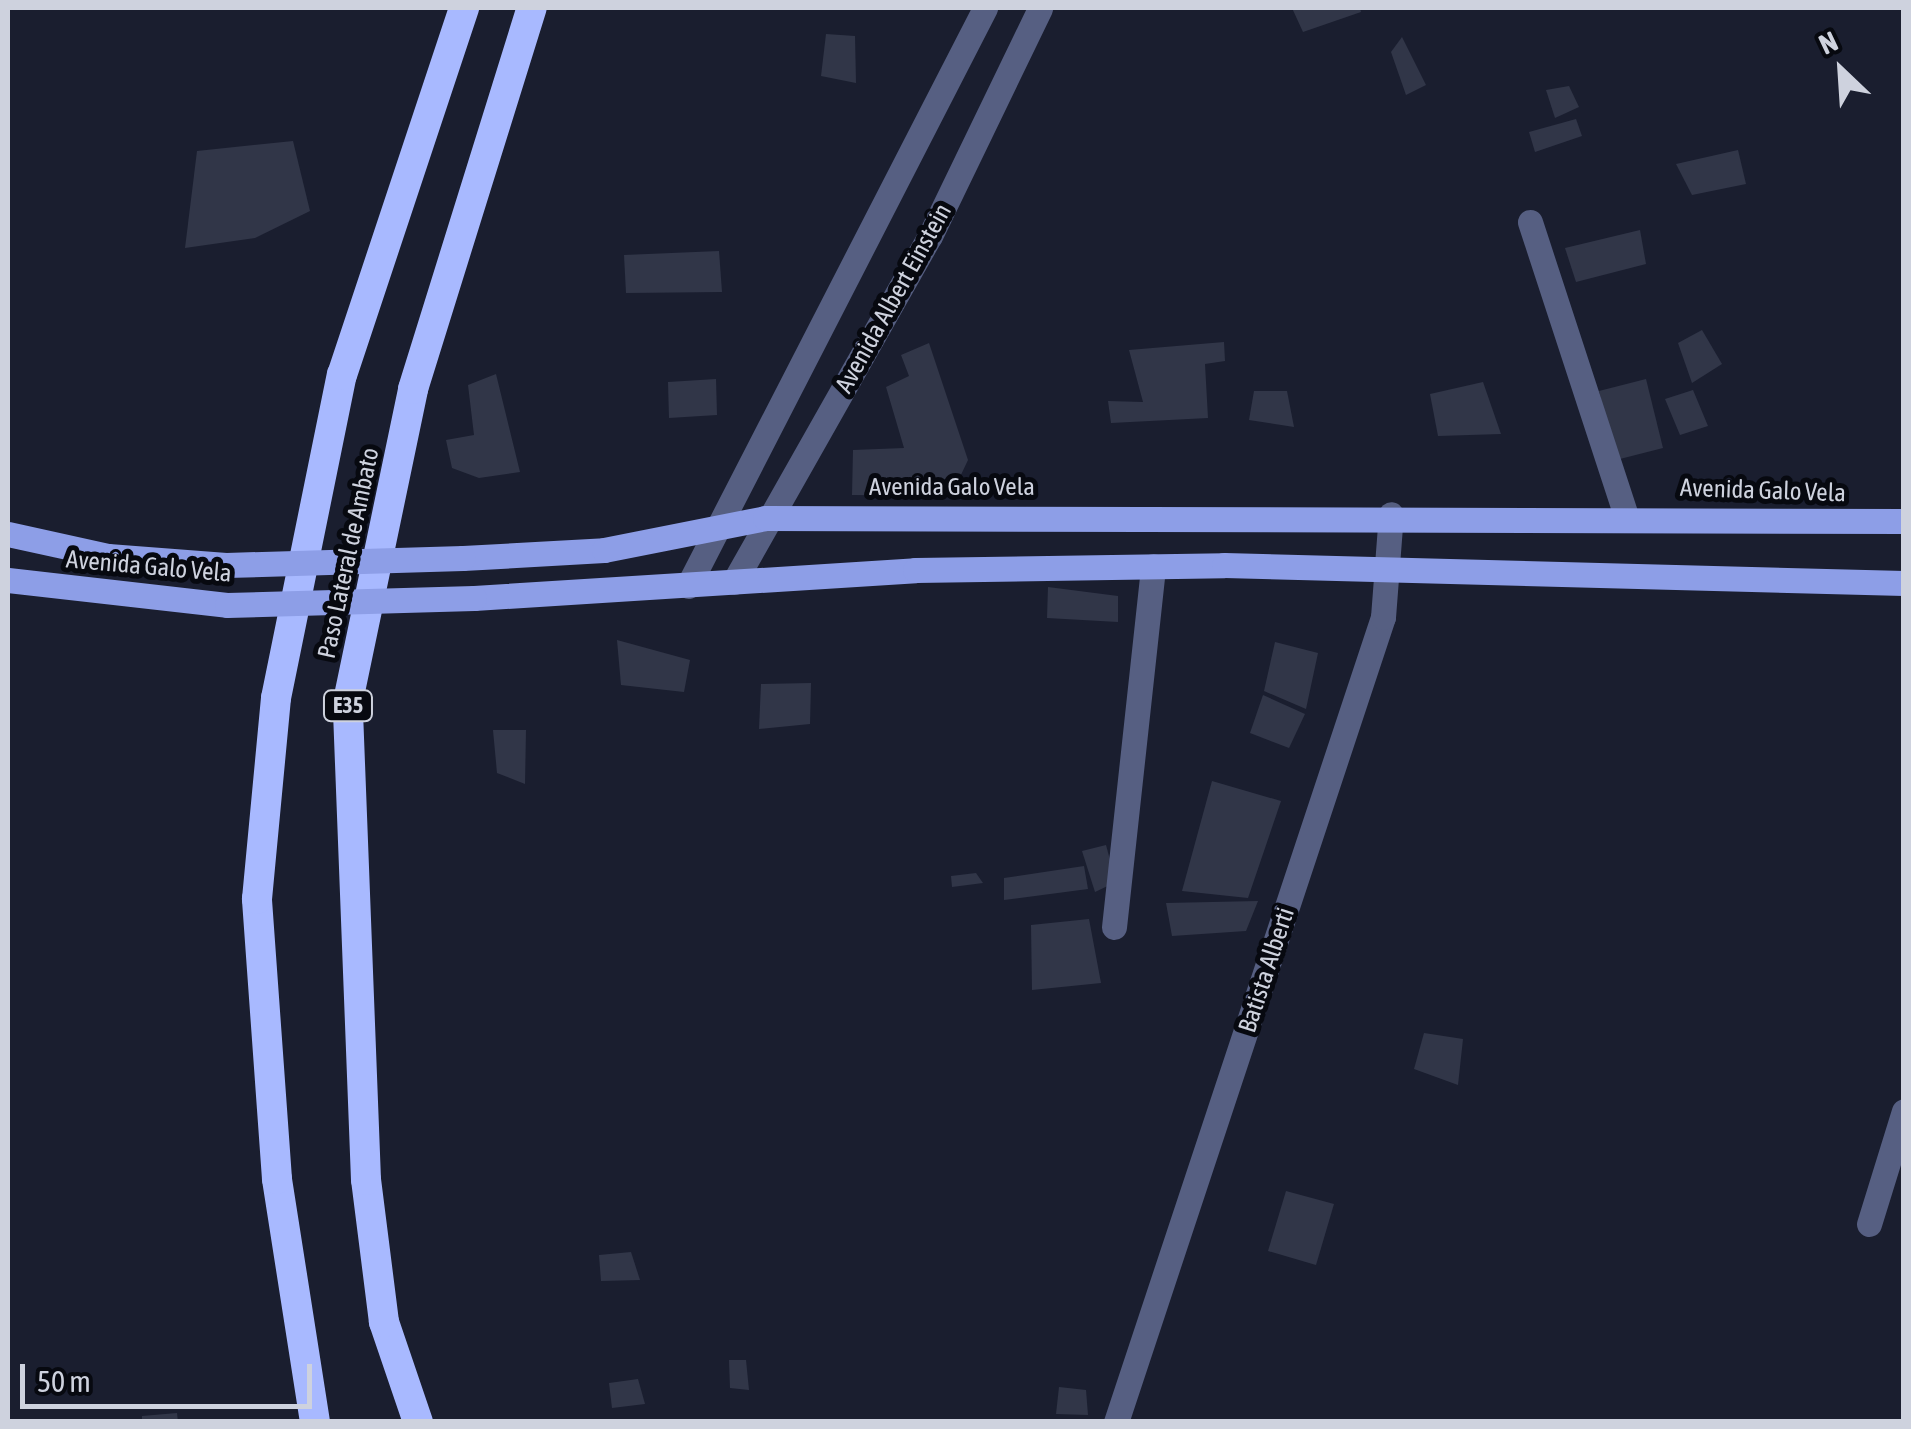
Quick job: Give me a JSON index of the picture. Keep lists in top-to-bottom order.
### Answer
{
  "streets": {
    "highway": ["Paso Lateral de Ambato", "E35"],
    "main road": ["Avenida Galo Vela"],
    "street": ["Avenida Albert Einstein", "Batista Alberti"]
  },
  "crossings": [
    ["Avenida Albert Einstein", "Avenida Galo Vela"],
    ["Avenida Galo Vela", "Batista Alberti"]
  ],
  "scale_bar": "50 m",
  "north": "top left"
}
